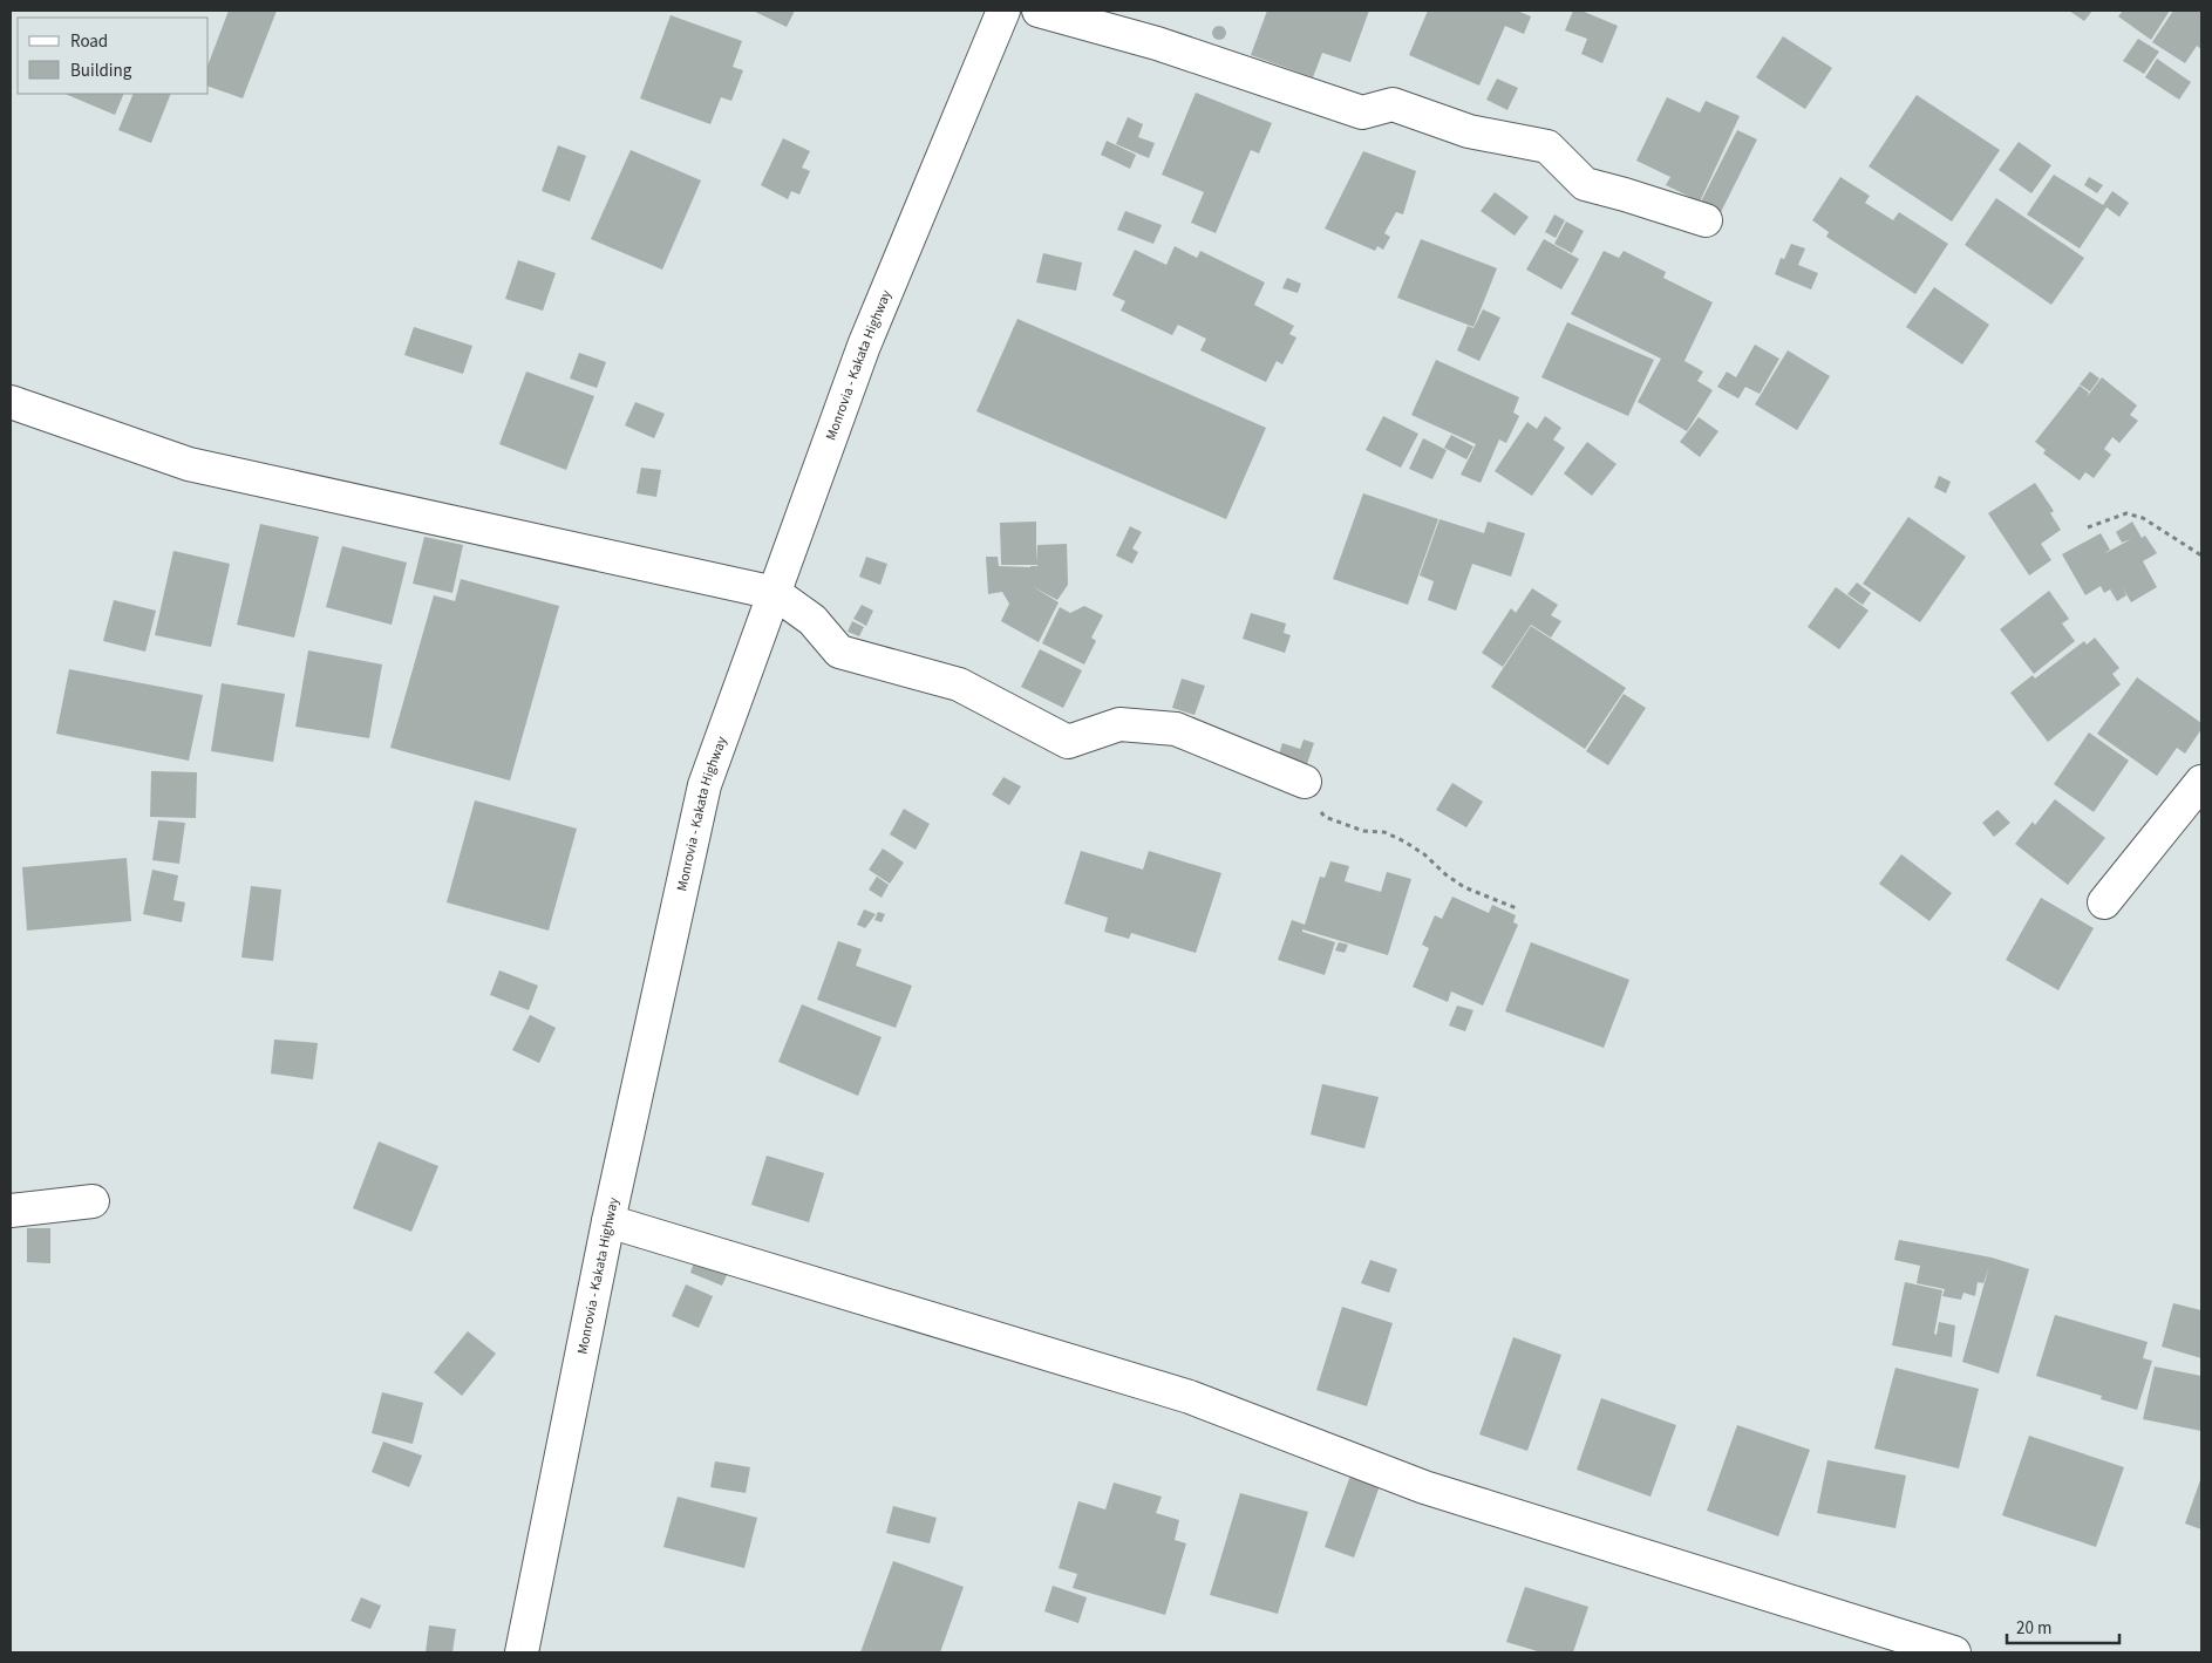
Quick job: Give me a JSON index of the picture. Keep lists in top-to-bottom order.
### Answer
{
  "streets": {
    "main road": ["Monrovia - Kakata Highway"]
  },
  "legend": ["Road", "Building"],
  "scale_bar": "20 m"
}
